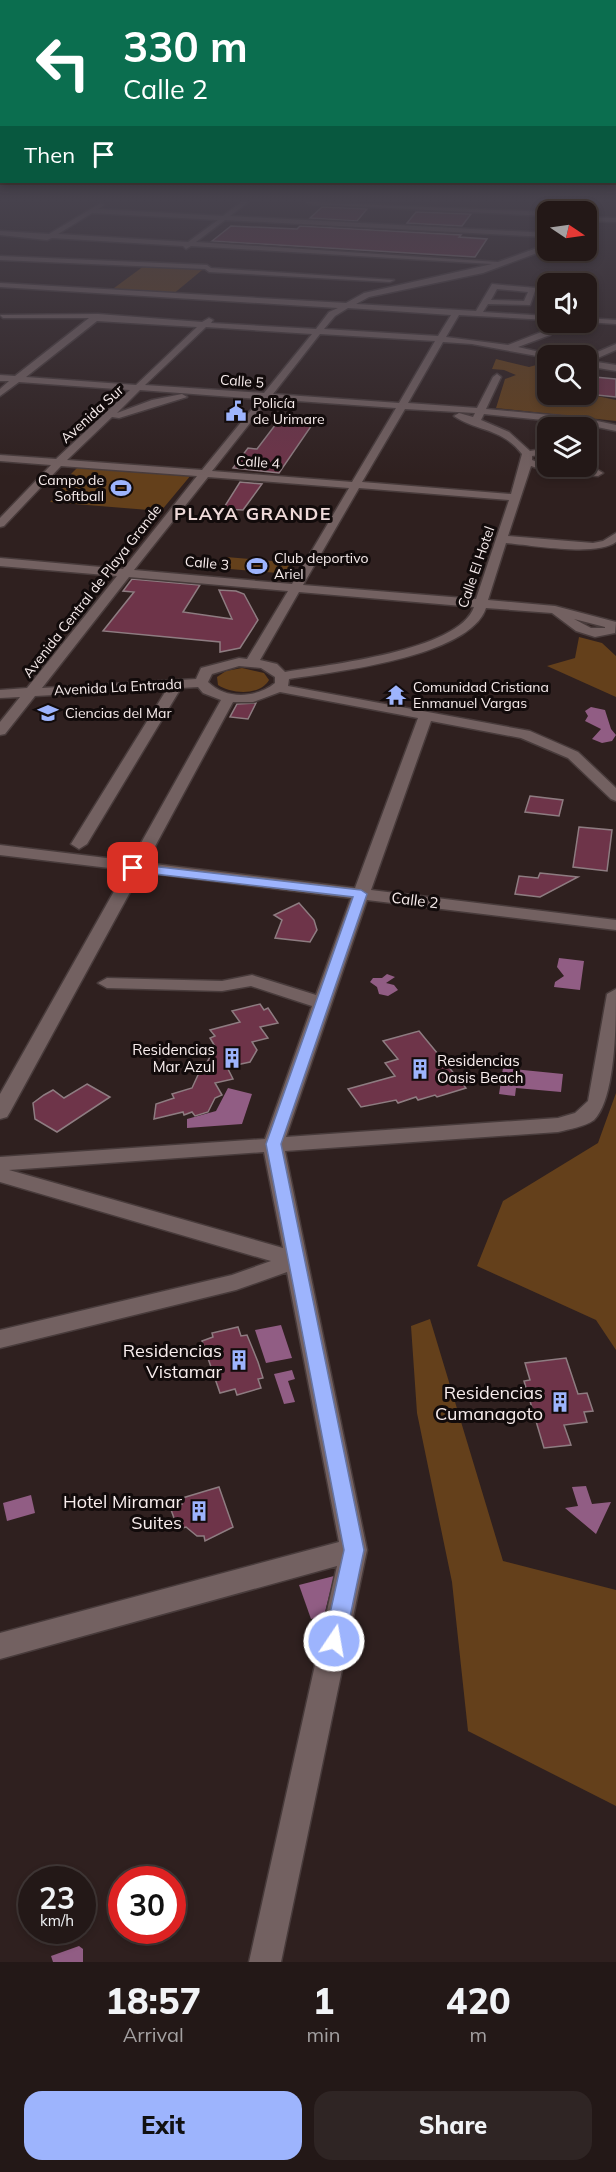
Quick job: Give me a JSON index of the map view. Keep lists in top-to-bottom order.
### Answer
{
  "streets": {
    "street": [
      "Calle 5",
      "Avenida Sur",
      "Calle 4",
      "Calle 3",
      "Calle El Hotel",
      "Avenida Central de Playa Grande",
      "Avenida La Entrada",
      "Calle 2"
    ]
  },
  "crossings": [
    ["Calle 5", "Avenida Sur"],
    ["Calle 5", "Avenida Central de Playa Grande"],
    ["Avenida Sur", "Calle 4"],
    ["Calle 4", "Calle El Hotel"],
    ["Calle 4", "Avenida Central de Playa Grande"],
    ["Calle 3", "Calle El Hotel"],
    ["Calle 3", "Avenida Central de Playa Grande"],
    ["Avenida Central de Playa Grande", "Avenida La Entrada"]
  ],
  "districts": ["PLAYA GRANDE"],
  "places": {
    "public building": ["Policía de Urimare"],
    "sports": ["Campo de Softball", "Club deportivo Ariel"],
    "temple": ["Comunidad Cristiana Enmanuel Vargas"],
    "school or university": ["Ciencias del Mar"],
    "building": [
      "Residencias Mar Azul",
      "Residencias Oasis Beach",
      "Residencias Vistamar",
      "Residencias Cumanagoto",
      "Hotel Miramar Suites"
    ]
  },
  "north": "right",
  "page": {
    "turn": ["330 m", "Calle 2"],
    "then": "Then",
    "speed": "23 km/h",
    "limit": "30",
    "eta": [
      "18:57",
      "Arrival",
      "1",
      "min",
      "420",
      "m"
    ],
    "buttons": ["Exit", "Share"]
  }
}
